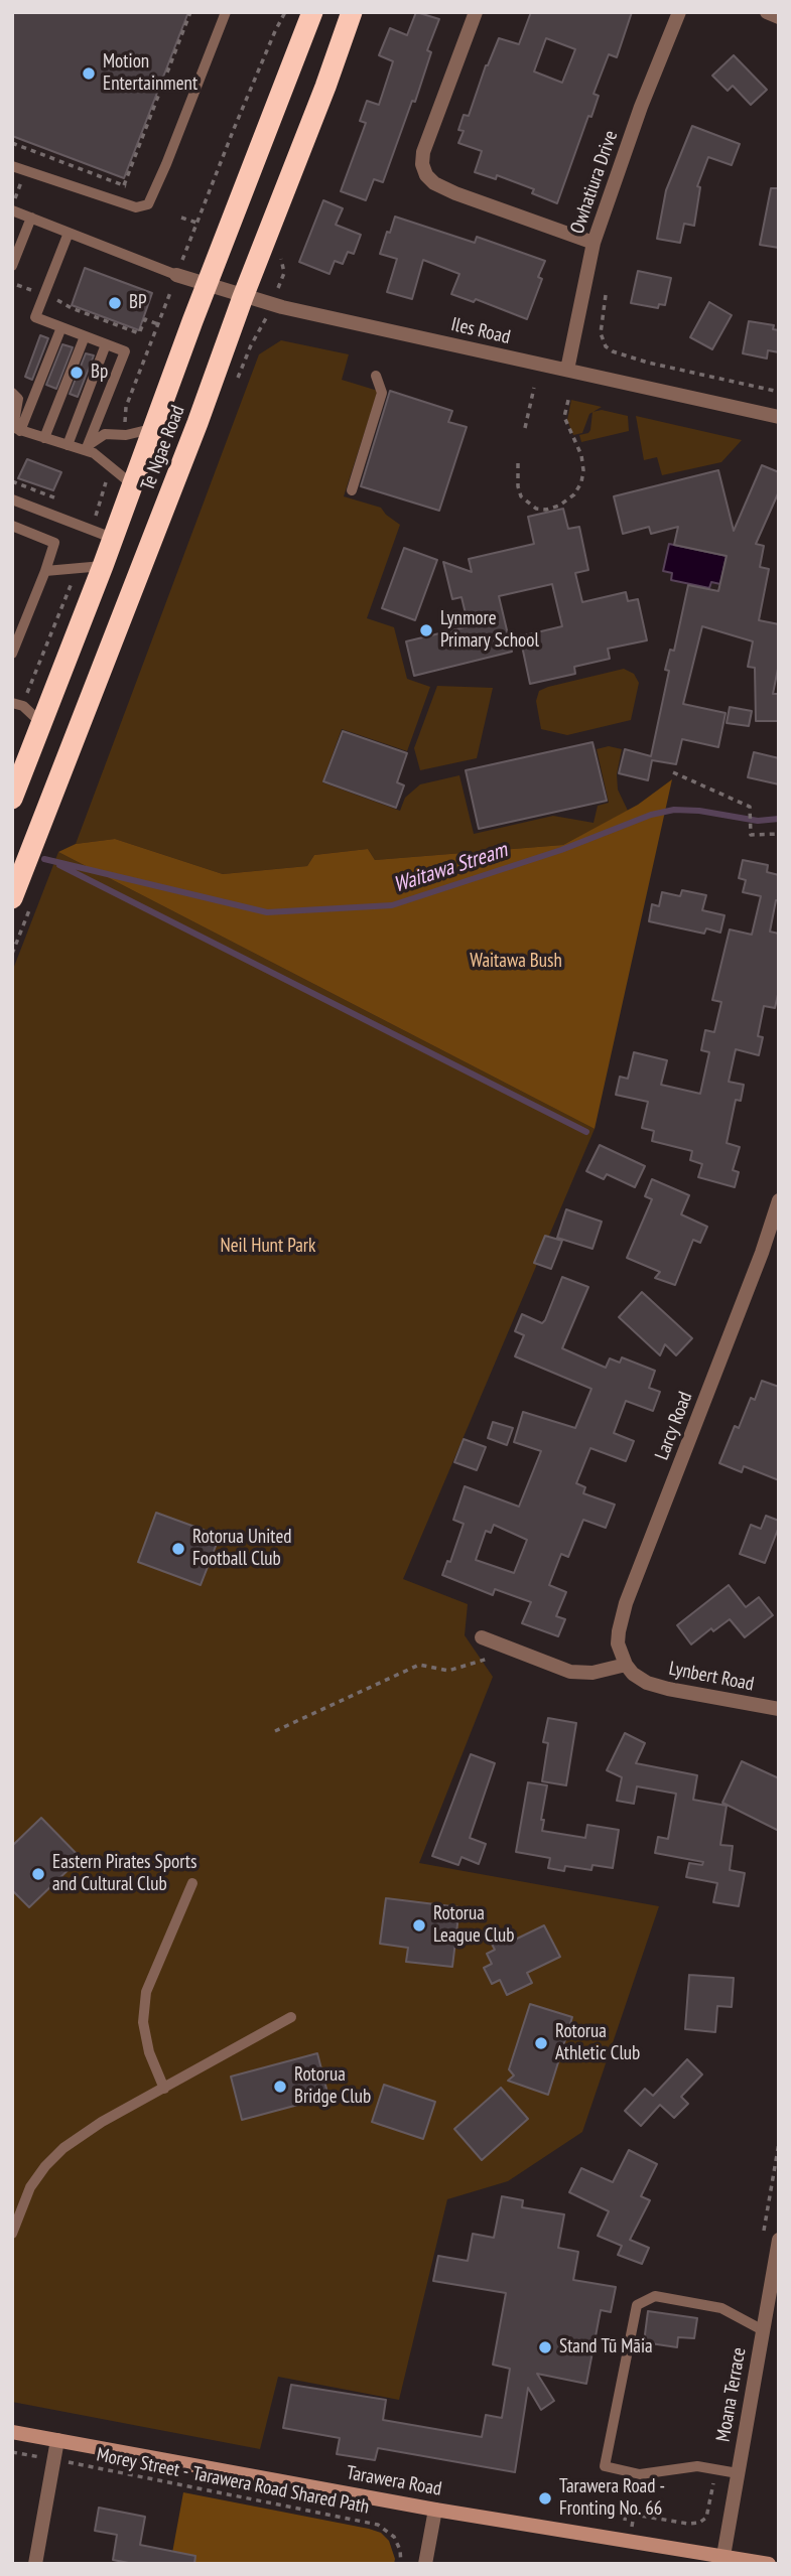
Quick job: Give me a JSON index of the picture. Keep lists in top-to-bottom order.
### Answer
{
  "streets": {
    "highway": ["Te Ngae Road"],
    "main road": ["Tarawera Road"],
    "street": [
      "Owhatiura Drive",
      "Iles Road",
      "Larcy Road",
      "Lynbert Road",
      "Moana Terrace"
    ],
    "path": ["Morey Street - Tarawera Road Shared Path"]
  },
  "crossings": [
    ["Owhatiura Drive", "Iles Road"],
    ["Iles Road", "Te Ngae Road"],
    ["Larcy Road", "Lynbert Road"],
    ["Moana Terrace", "Tarawera Road"]
  ],
  "water": ["Waitawa Stream"],
  "parks": ["Waitawa Bush", "Neil Hunt Park"],
  "places": [
    "Motion Entertainment",
    "BP",
    "Bp",
    "Lynmore Primary School",
    "Rotorua United Football Club",
    "Eastern Pirates Sports and Cultural Club",
    "Rotorua League Club",
    "Rotorua Athletic Club",
    "Rotorua Bridge Club",
    "Stand Tū Māia",
    "Tarawera Road - Fronting No. 66"
  ]
}
